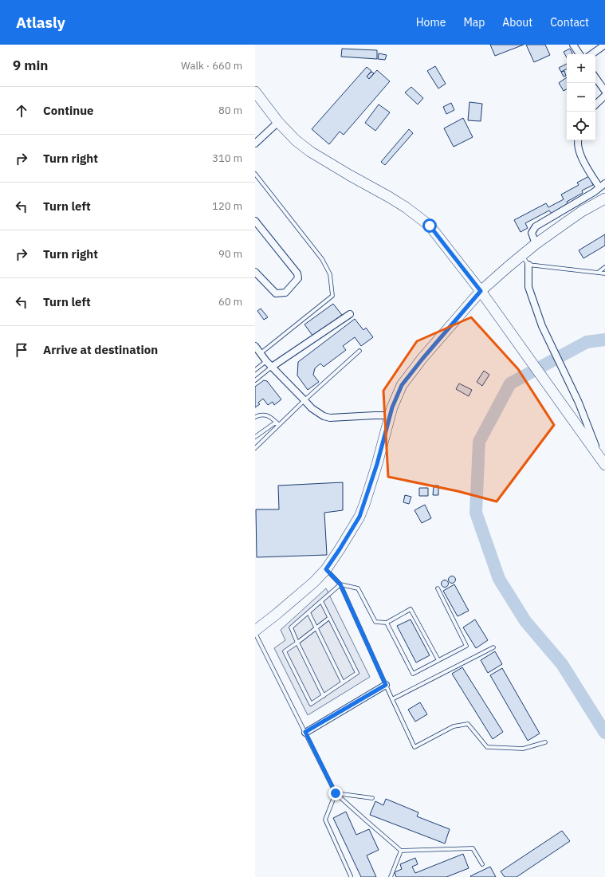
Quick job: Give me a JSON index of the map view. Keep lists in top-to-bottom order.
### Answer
{
  "page": {
    "header": "Atlasly",
    "nav": [
      "Home",
      "Map",
      "About",
      "Contact"
    ],
    "heading": ["9 min", "Walk · 660 m"],
    "map_buttons": ["+", "−"],
    "list": [
      ["Continue", "80 m"],
      ["Turn right", "310 m"],
      ["Turn left", "120 m"],
      ["Turn right", "90 m"],
      ["Turn left", "60 m"],
      "Arrive at destination"
    ]
  }
}
